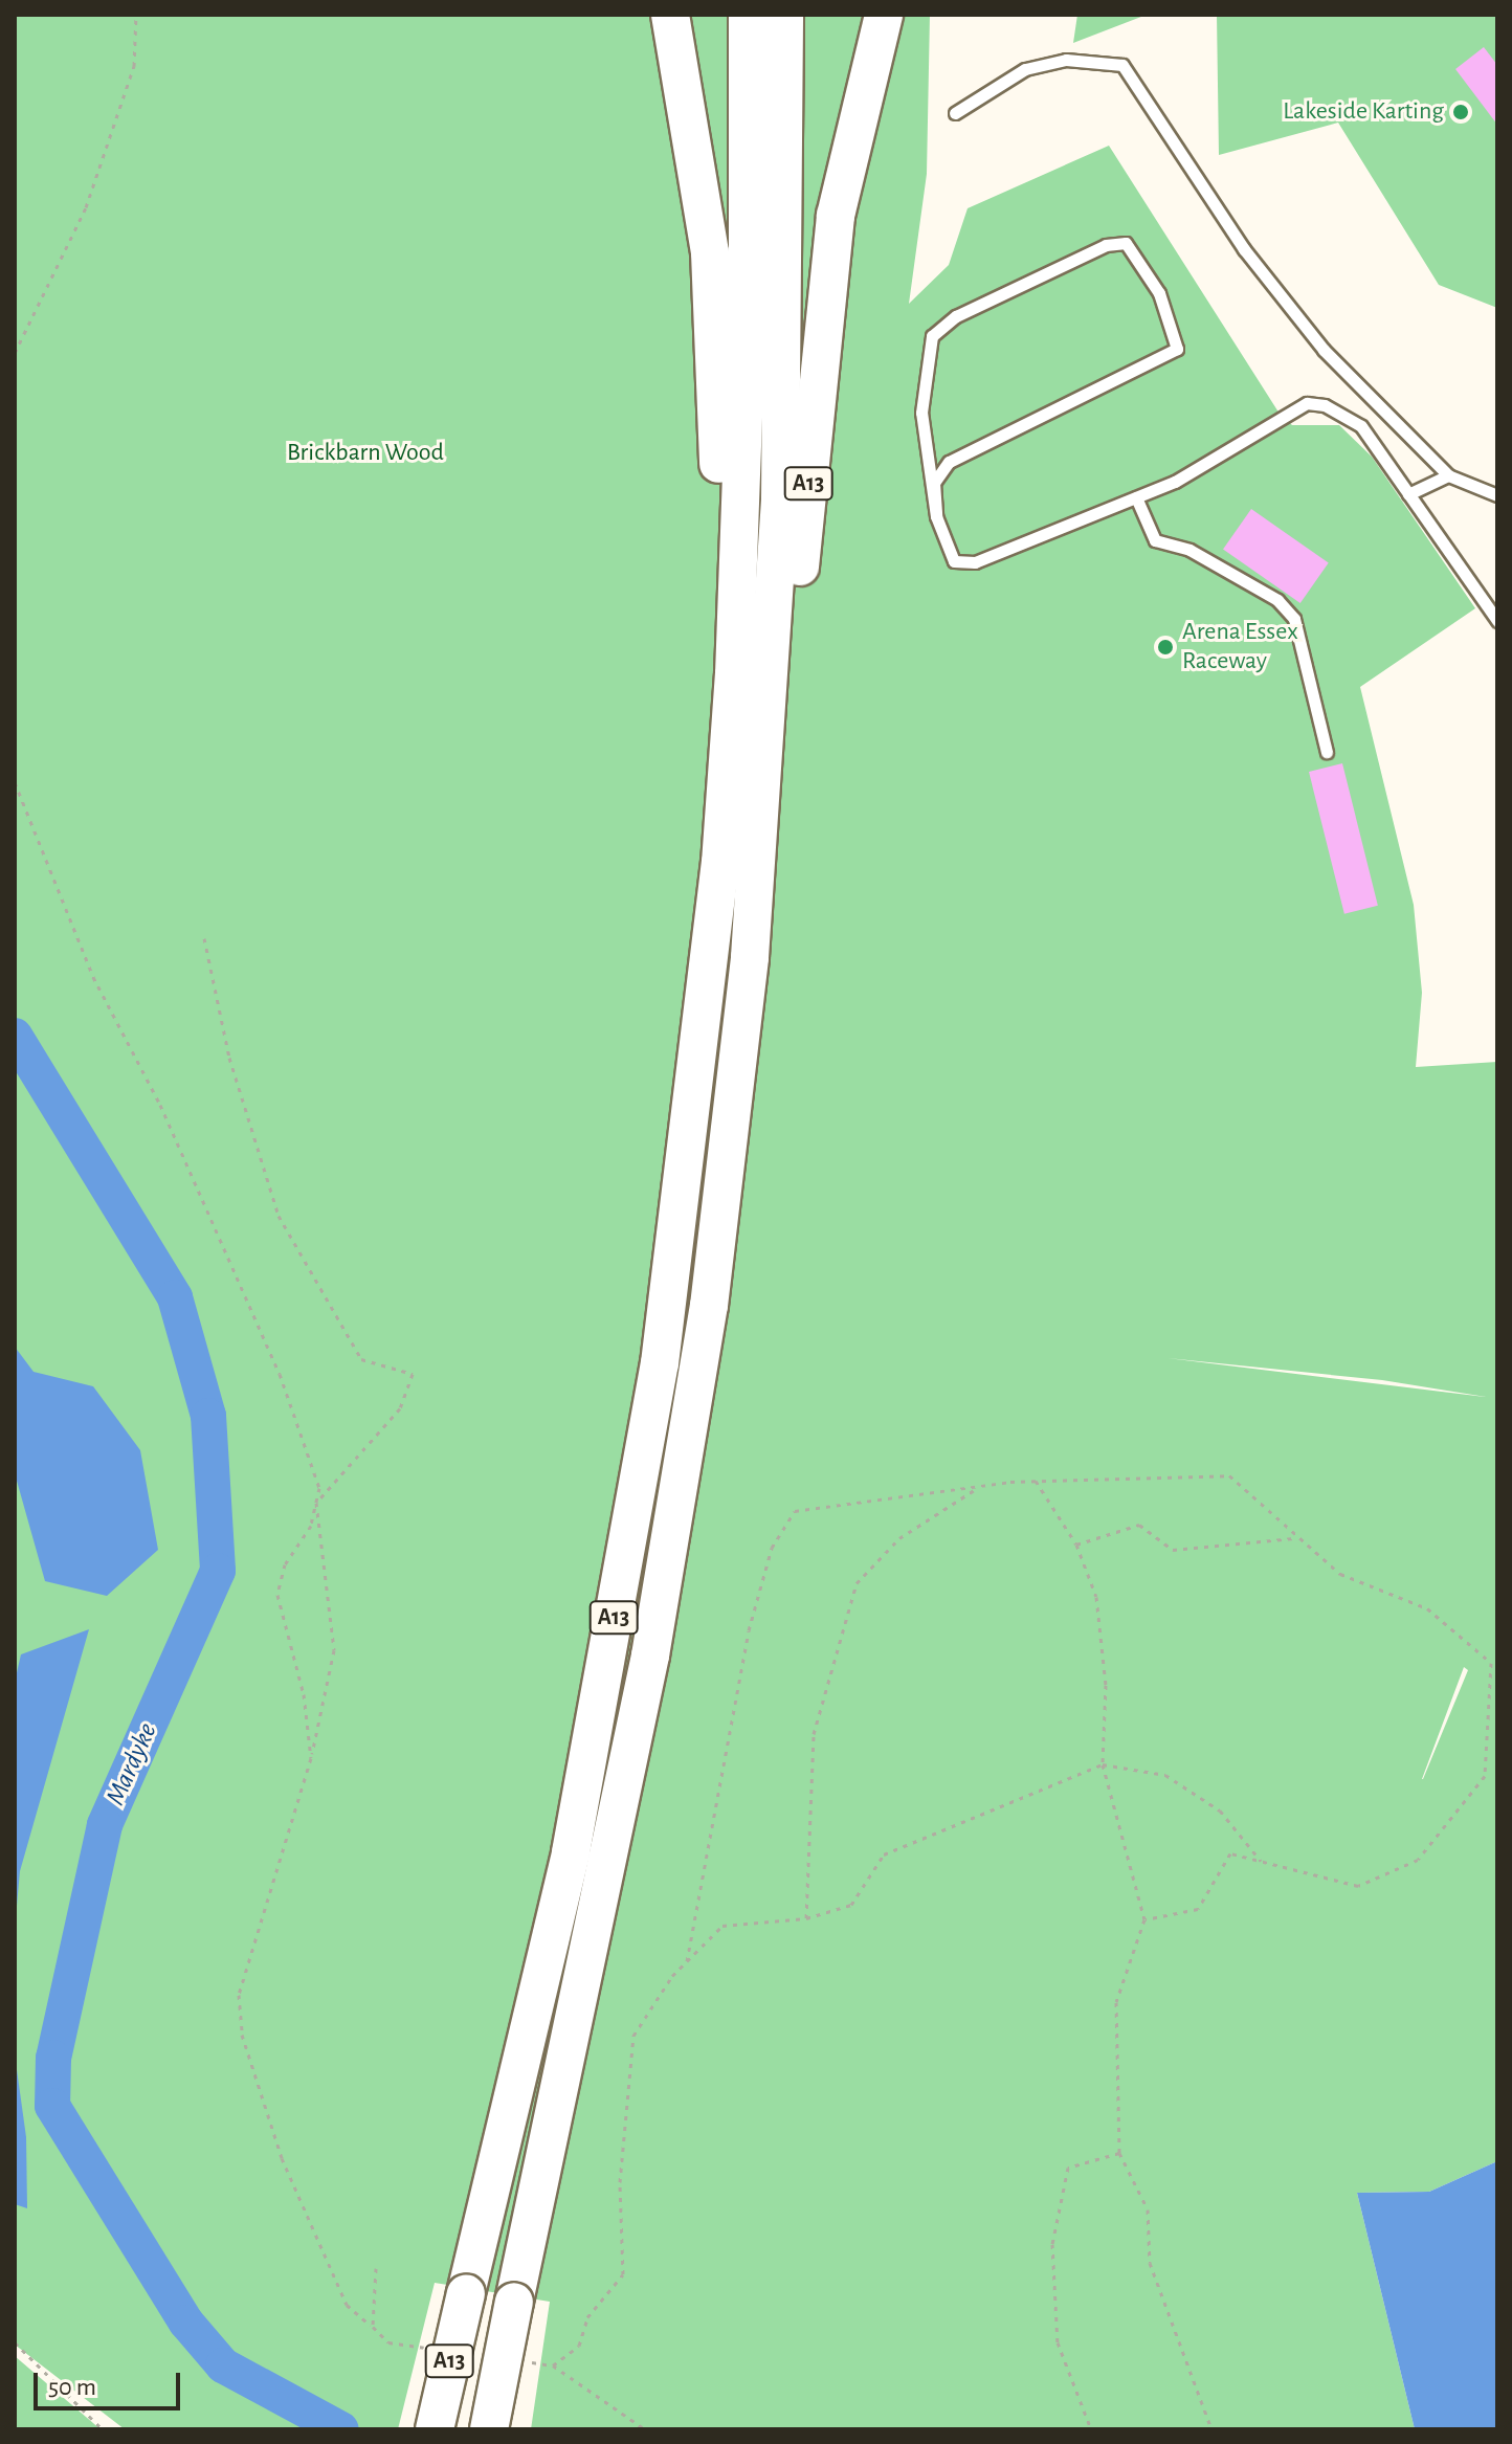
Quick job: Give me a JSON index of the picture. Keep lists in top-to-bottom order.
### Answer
{
  "streets": {
    "highway": ["A13"]
  },
  "water": ["Mardyke"],
  "parks": ["Brickbarn Wood"],
  "places": ["Lakeside Karting", "Arena Essex Raceway"],
  "scale_bar": "50 m"
}
